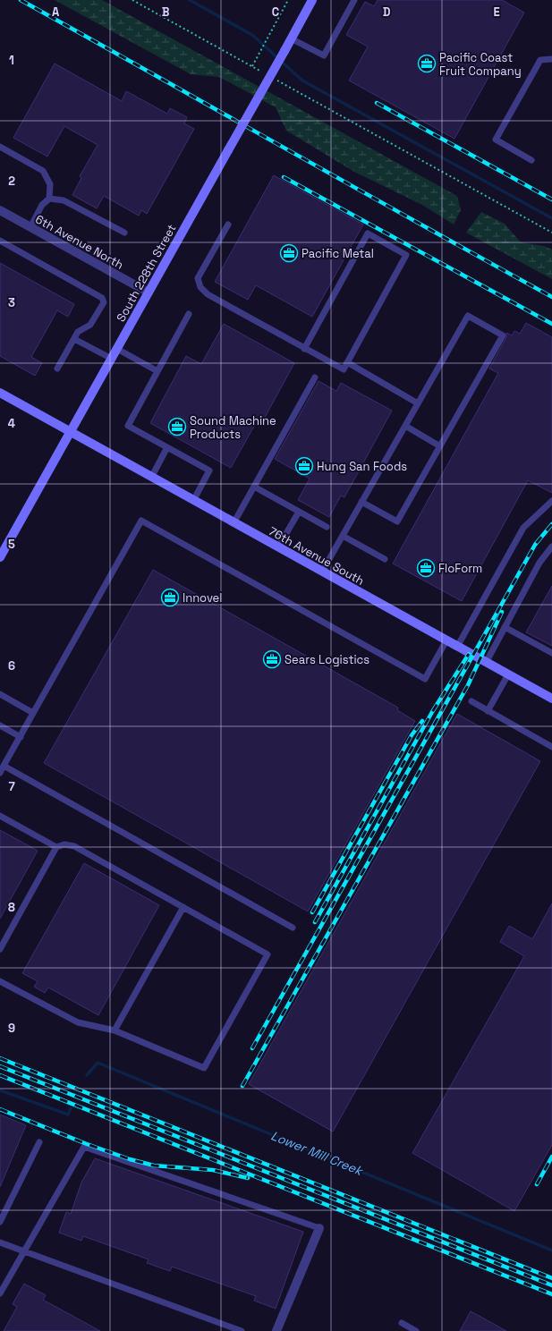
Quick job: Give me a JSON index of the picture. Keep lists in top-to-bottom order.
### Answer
{
  "streets": {
    "main road": ["South 228th Street", "76th Avenue South"],
    "street": ["6th Avenue North"]
  },
  "crossings": [
    ["6th Avenue North", "South 228th Street"],
    ["South 228th Street", "76th Avenue South"]
  ],
  "water": ["Lower Mill Creek"],
  "places": {
    "office": [
      "Pacific Coast Fruit Company",
      "Pacific Metal",
      "Sound Machine Products",
      "Hung San Foods",
      "FloForm",
      "Innovel",
      "Sears Logistics"
    ]
  },
  "grid": {
    "columns": [
      "A",
      "B",
      "C",
      "D",
      "E"
    ],
    "rows": [
      "1",
      "2",
      "3",
      "4",
      "5",
      "6",
      "7",
      "8",
      "9"
    ]
  }
}
